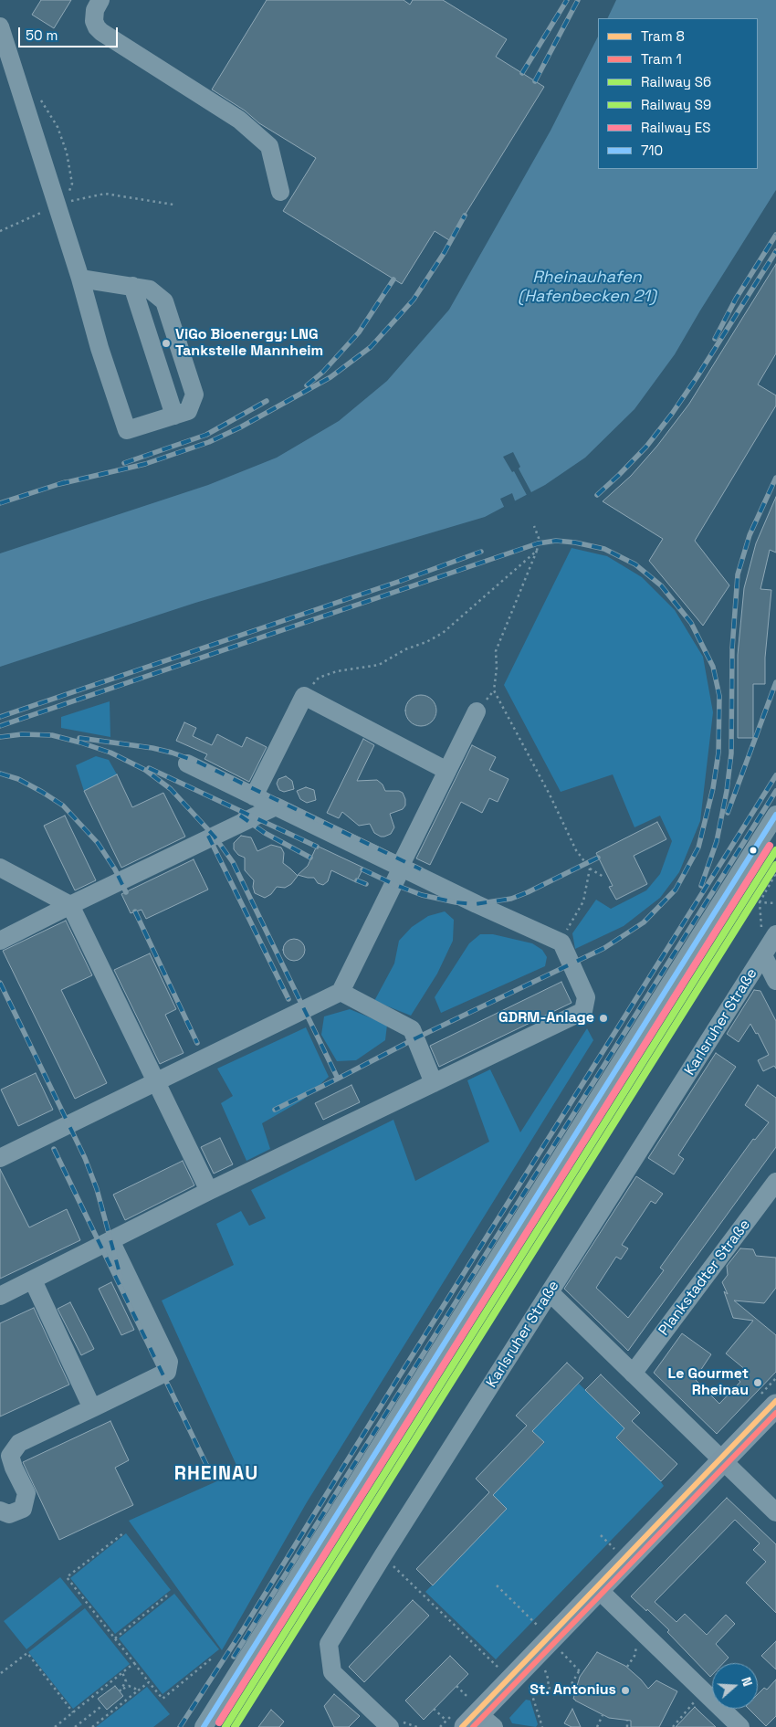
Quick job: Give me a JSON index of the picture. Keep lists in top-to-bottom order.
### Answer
{
  "streets": {
    "street": ["Karlsruher Straße", "Plankstadter Straße"]
  },
  "districts": ["RHEINAU"],
  "water": ["Rheinauhafen (Hafenbecken 21)"],
  "places": [
    "ViGo Bioenergy: LNG Tankstelle Mannheim",
    "GDRM-Anlage",
    "Le Gourmet Rheinau",
    "St. Antonius"
  ],
  "lines": [
    "transit line 710",
    "rail line ES",
    "rail line S6",
    "rail line S9",
    "tram line 8",
    "tram line 1"
  ],
  "legend": [
    "Tram 8",
    "Tram 1",
    "Railway S6",
    "Railway S9",
    "Railway ES",
    "710"
  ],
  "scale_bar": "50 m",
  "north": "right"
}
